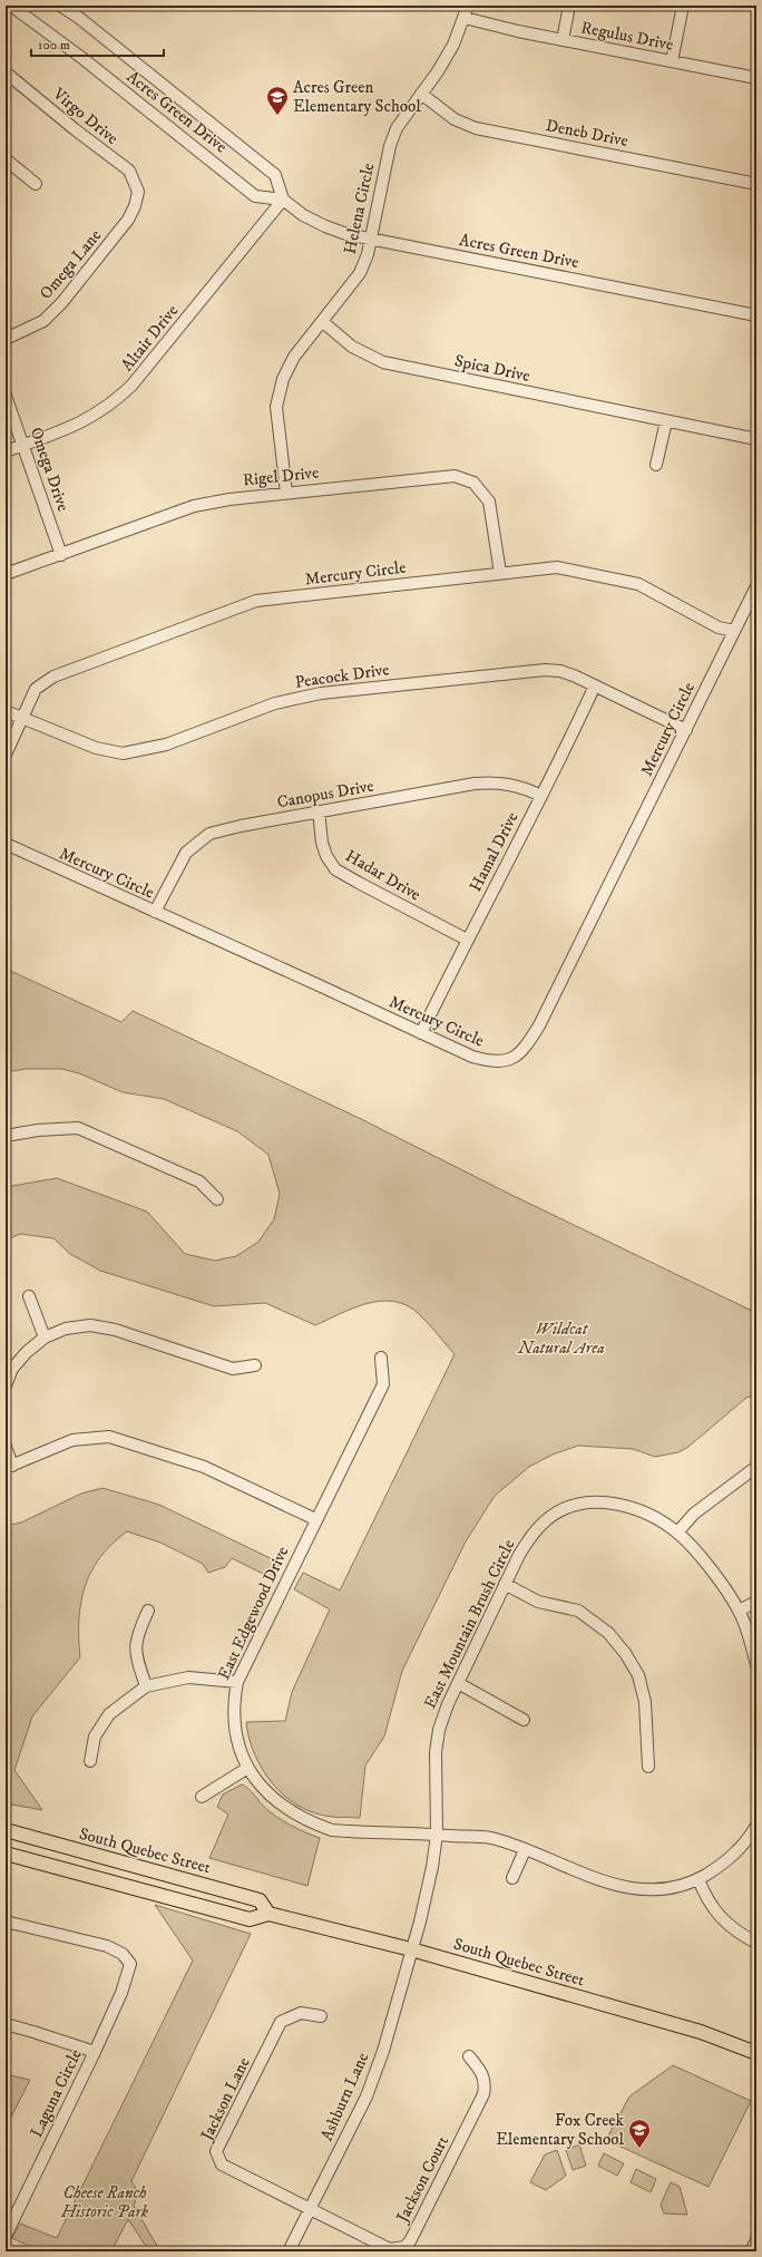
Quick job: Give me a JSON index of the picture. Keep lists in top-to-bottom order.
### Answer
{
  "streets": {
    "main road": ["South Quebec Street"],
    "street": [
      "Regulus Drive",
      "Acres Green Drive",
      "Virgo Drive",
      "Deneb Drive",
      "Helena Circle",
      "Omega Lane",
      "Altair Drive",
      "Spica Drive",
      "Omega Drive",
      "Rigel Drive",
      "Mercury Circle",
      "Peacock Drive",
      "Canopus Drive",
      "Hamal Drive",
      "Hadar Drive",
      "East Edgewood Drive",
      "East Mountain Brush Circle",
      "Laguna Circle",
      "Ashburn Lane",
      "Jackson Lane",
      "Jackson Court"
    ]
  },
  "crossings": [
    ["Regulus Drive", "Helena Circle"],
    ["Acres Green Drive", "Helena Circle"],
    ["Acres Green Drive", "Altair Drive"],
    ["Virgo Drive", "Omega Lane"],
    ["Deneb Drive", "Helena Circle"],
    ["Helena Circle", "Spica Drive"],
    ["Helena Circle", "Rigel Drive"],
    ["Altair Drive", "Omega Drive"],
    ["Omega Drive", "Rigel Drive"],
    ["Rigel Drive", "Mercury Circle"],
    ["Mercury Circle", "Peacock Drive"],
    ["Mercury Circle", "Canopus Drive"],
    ["Mercury Circle", "Hamal Drive"],
    ["Peacock Drive", "Hamal Drive"],
    ["Canopus Drive", "Hamal Drive"],
    ["Canopus Drive", "Hadar Drive"],
    ["Hamal Drive", "Hadar Drive"],
    ["East Edgewood Drive", "East Mountain Brush Circle"],
    ["East Mountain Brush Circle", "South Quebec Street"],
    ["East Mountain Brush Circle", "Ashburn Lane"],
    ["South Quebec Street", "Ashburn Lane"],
    ["Ashburn Lane", "Jackson Lane"],
    ["Ashburn Lane", "Jackson Court"],
    ["Jackson Lane", "Jackson Court"]
  ],
  "parks": ["Wildcat Natural Area", "Cheese Ranch Historic Park"],
  "places": {
    "school or university": ["Acres Green Elementary School", "Fox Creek Elementary School"]
  },
  "scale_bar": "100 m"
}
